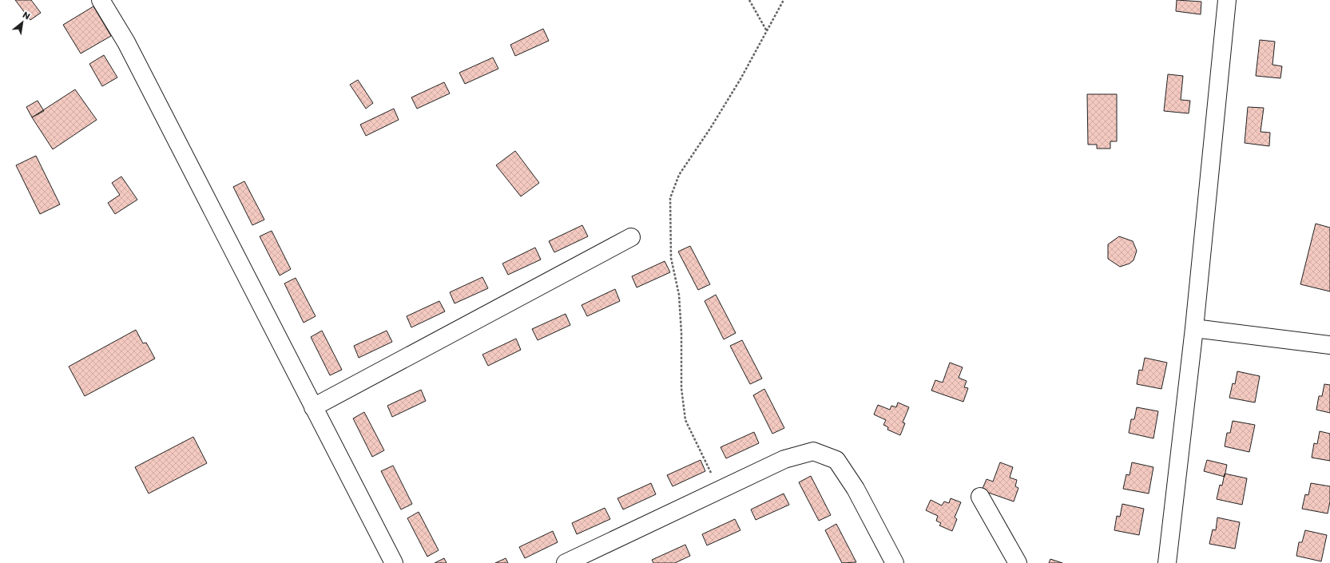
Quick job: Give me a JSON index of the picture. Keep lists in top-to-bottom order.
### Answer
{
  "north": "top right"
}
